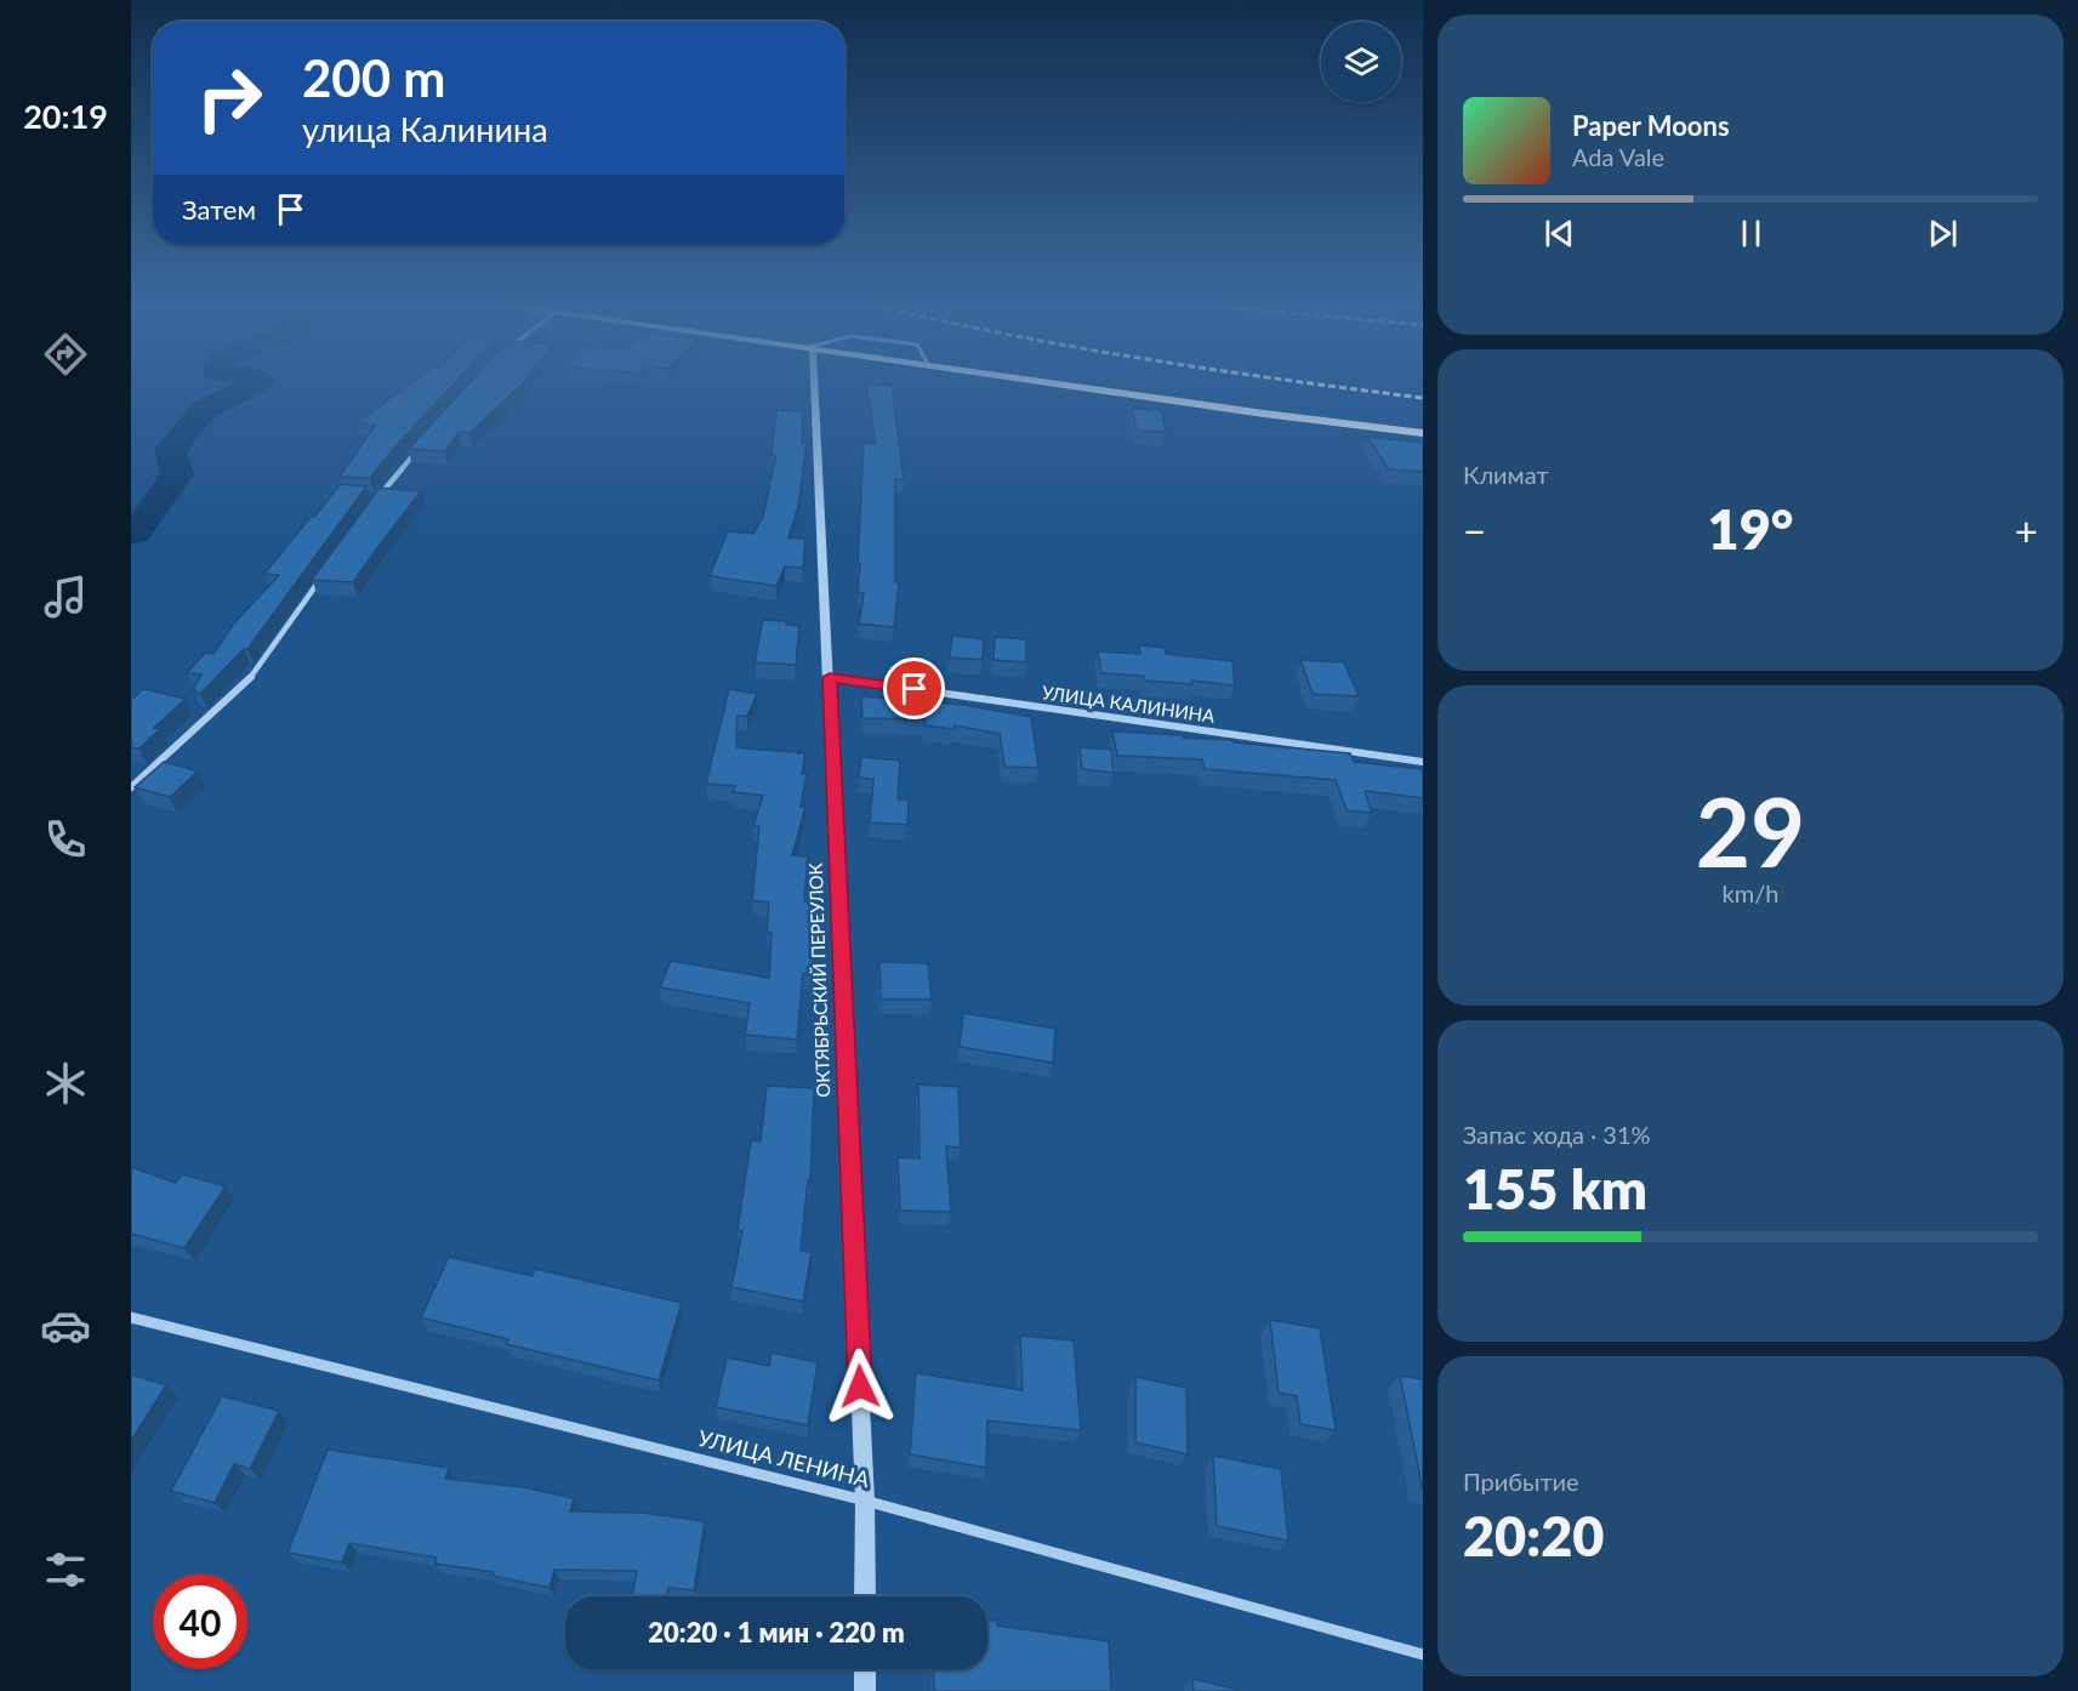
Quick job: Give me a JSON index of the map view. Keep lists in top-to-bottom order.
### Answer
{
  "streets": {
    "street": ["УЛИЦА КАЛИНИНА", "ОКТЯБРЬСКИЙ ПЕРЕУЛОК", "УЛИЦА ЛЕНИНА"]
  },
  "crossings": [
    ["УЛИЦА КАЛИНИНА", "ОКТЯБРЬСКИЙ ПЕРЕУЛОК"],
    ["ОКТЯБРЬСКИЙ ПЕРЕУЛОК", "УЛИЦА ЛЕНИНА"]
  ],
  "page": {
    "tabs": "20:19",
    "turn": ["200 m", "улица Калинина"],
    "song": ["Paper Moons", "Ada Vale"],
    "then": "Затем",
    "tile": [
      "Климат",
      ["29", "km/h"],
      ["Запас хода · 31%", "155 km"],
      ["Прибытие", "20:20"]
    ],
    "heat": ["−", "19°", "+"],
    "limit": "40",
    "trip": "20:20 · 1 мин · 220 m"
  }
}
